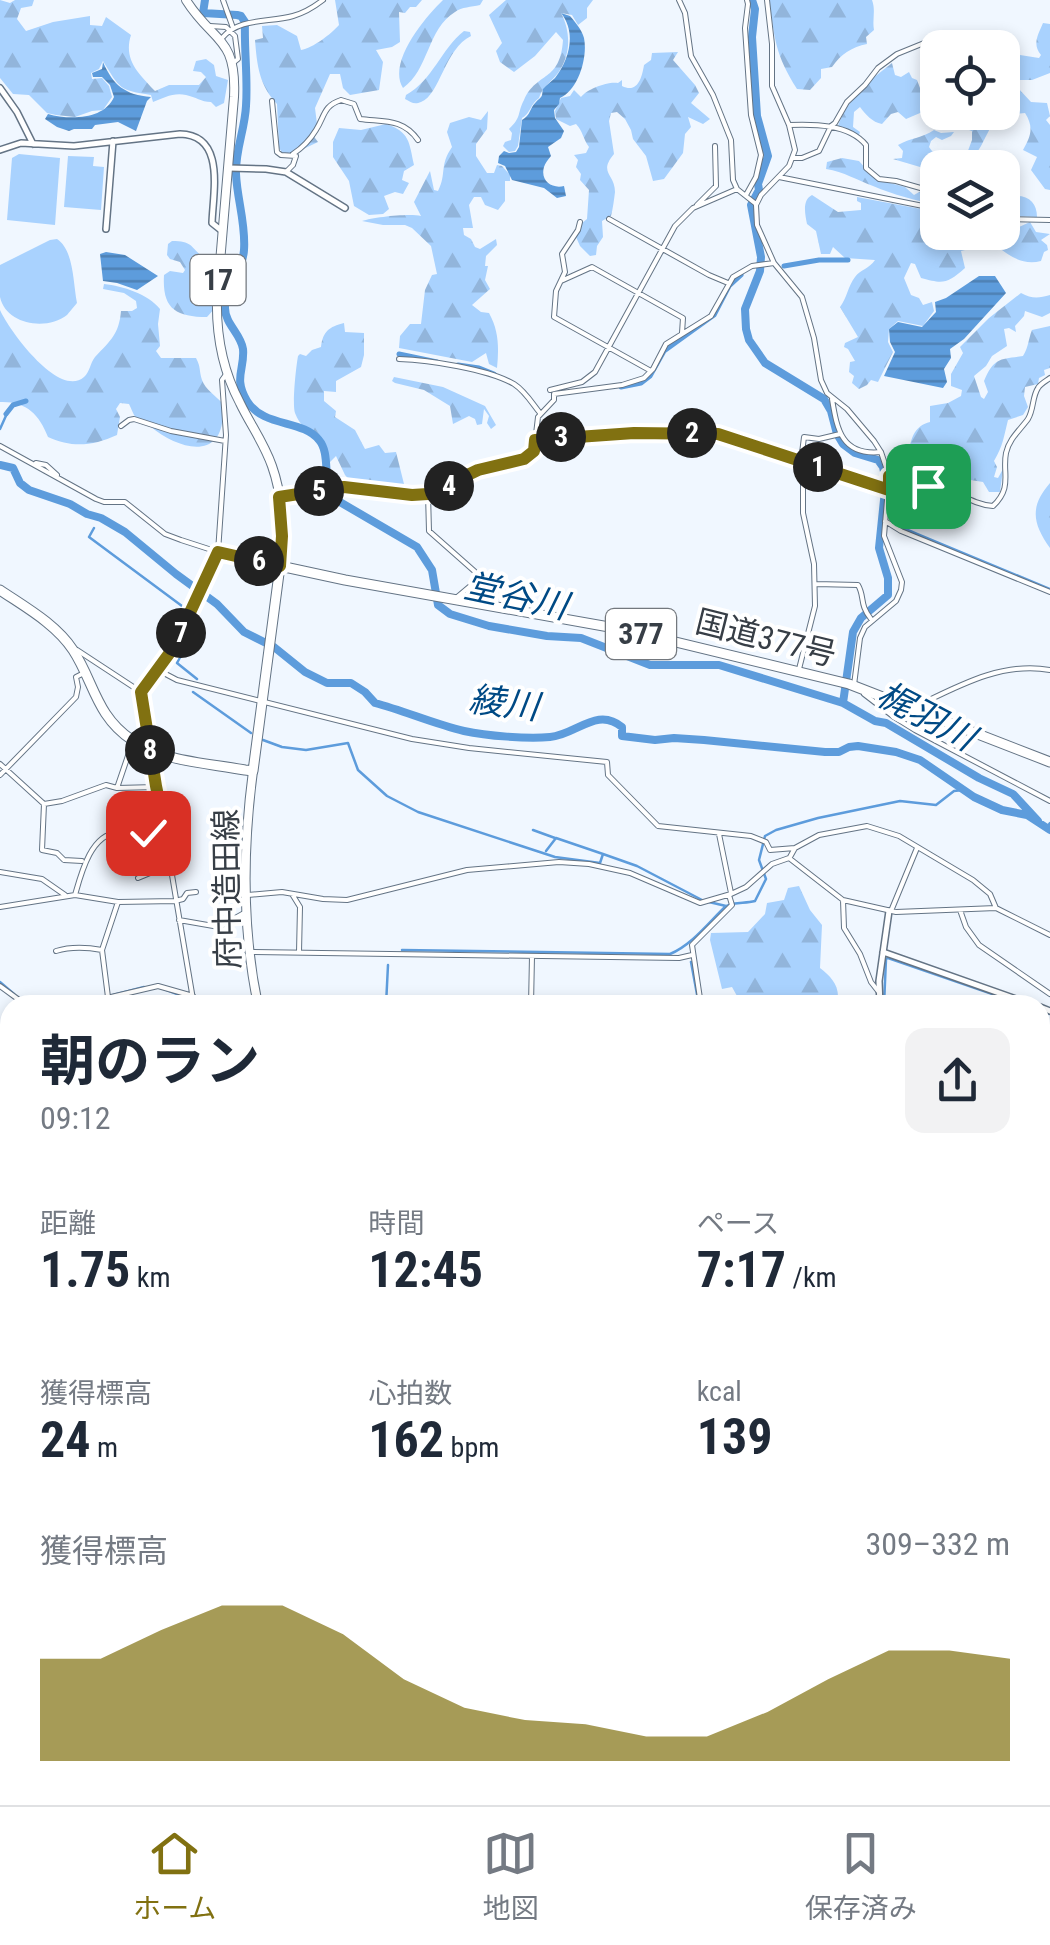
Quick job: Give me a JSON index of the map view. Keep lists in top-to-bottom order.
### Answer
{
  "streets": {
    "highway": ["377", "国道377号"],
    "main road": ["17", "府中造田線"]
  },
  "crossings": [
    ["17", "国道377号"]
  ],
  "water": ["堂谷川", "綾川", "梶羽川"],
  "page": {
    "pins": [
      "2",
      "3",
      "1",
      "4",
      "5",
      "6",
      "7",
      "8"
    ],
    "heading": ["朝のラン", "09:12"],
    "stats": [
      ["距離", "1.75 km"],
      ["時間", "12:45"],
      ["ペース", "7:17 /km"],
      ["獲得標高", "24 m"],
      ["心拍数", "162 bpm"],
      ["kcal", "139"]
    ],
    "chart": ["獲得標高", "309–332 m"],
    "tabs": ["ホーム", "地図", "保存済み"]
  }
}
